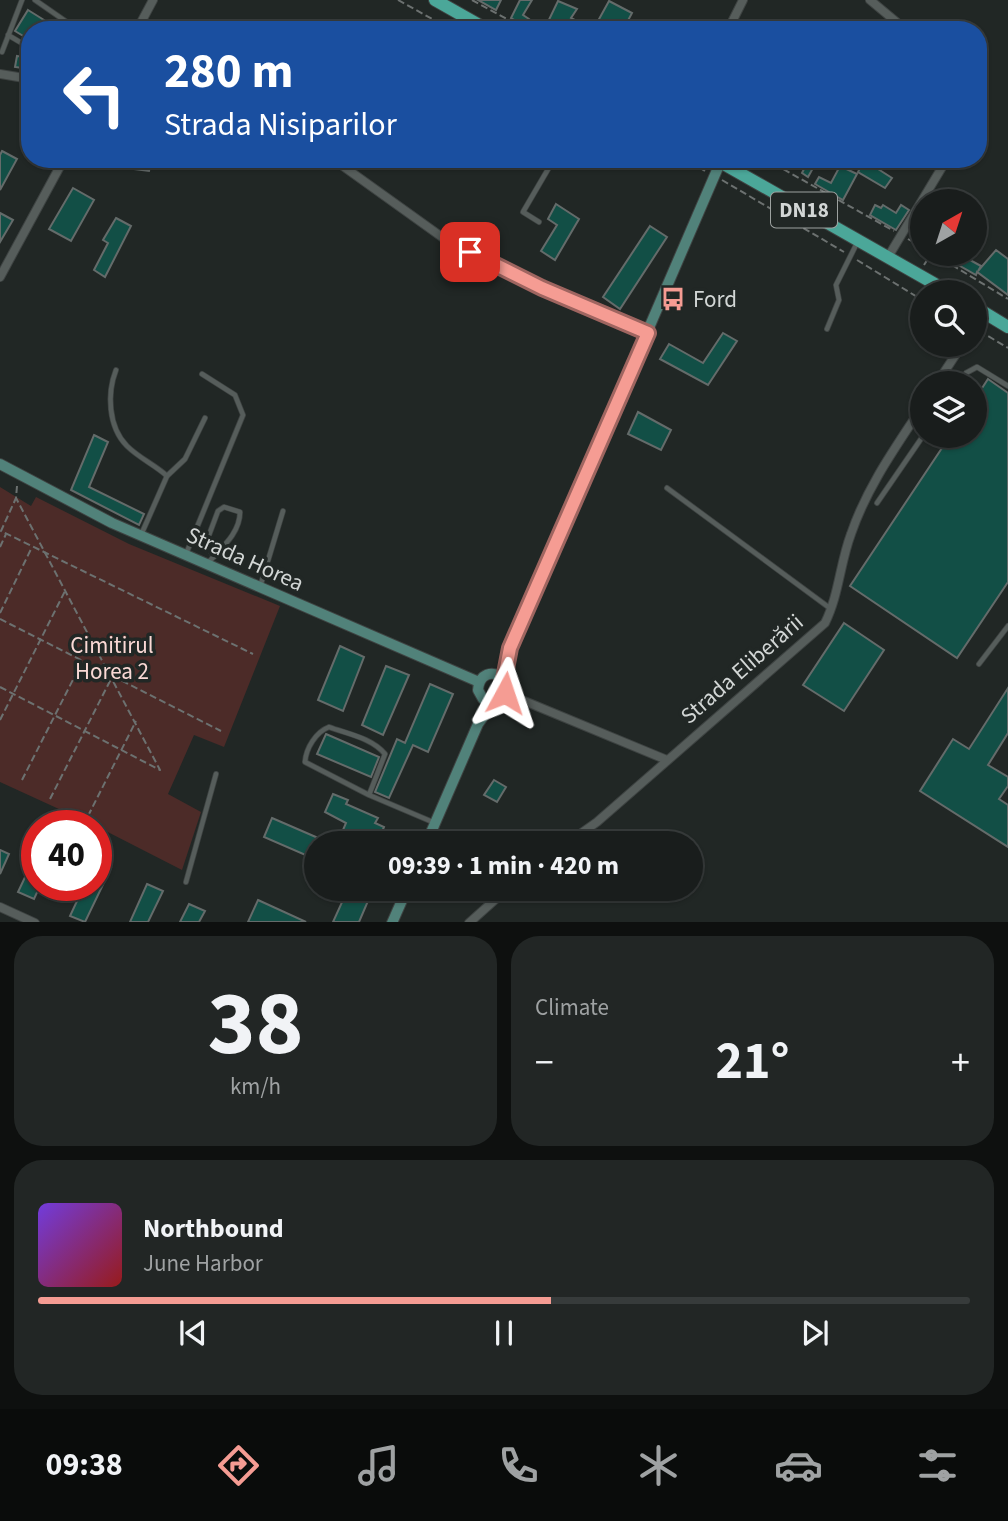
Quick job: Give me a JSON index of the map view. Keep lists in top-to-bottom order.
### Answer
{
  "streets": {
    "main road": ["DN18"],
    "street": ["Strada Horea", "Strada Eliberării"]
  },
  "parks": ["Cimitirul Horea 2"],
  "places": {
    "bus stop": ["Ford"]
  },
  "north": "top right",
  "page": {
    "turn": ["280 m", "Strada Nisiparilor"],
    "limit": "40",
    "trip": "09:39 · 1 min · 420 m",
    "tile": [
      ["38", "km/h"],
      "Climate"
    ],
    "heat": ["−", "21°", "+"],
    "song": ["Northbound", "June Harbor"],
    "tabs": "09:38"
  }
}
